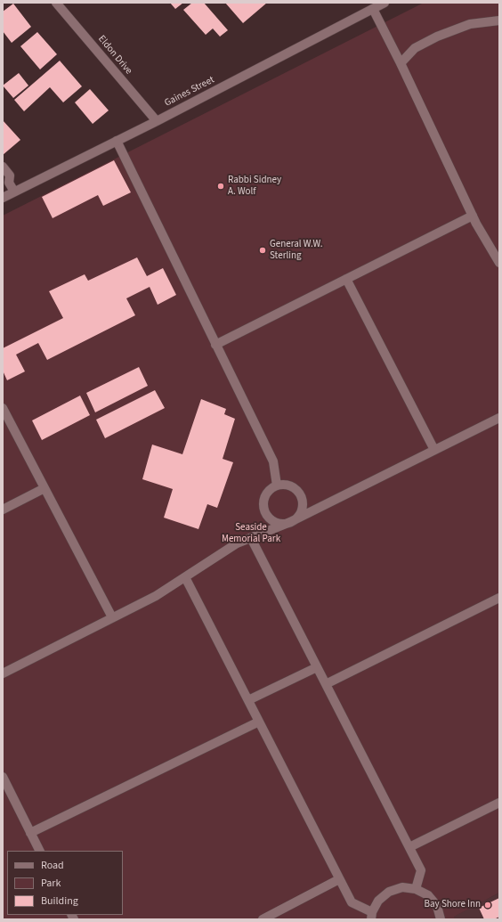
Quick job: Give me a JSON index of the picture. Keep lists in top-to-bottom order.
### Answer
{
  "streets": {
    "street": ["Eldon Drive", "Gaines Street"]
  },
  "crossings": [
    ["Eldon Drive", "Gaines Street"]
  ],
  "parks": ["Seaside Memorial Park"],
  "places": ["Rabbi Sidney A. Wolf", "General W.W. Sterling", "Bay Shore Inn"],
  "legend": ["Road", "Park", "Building"]
}
